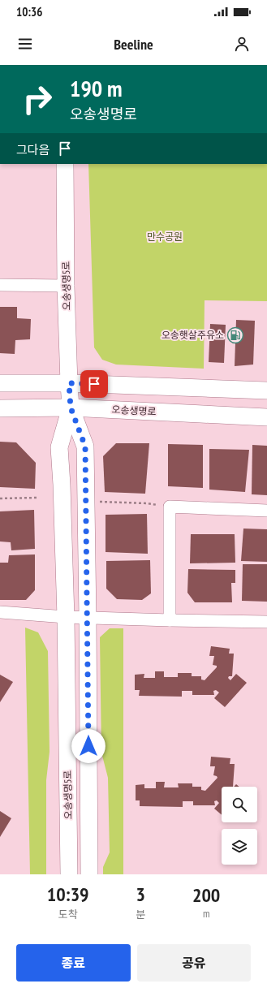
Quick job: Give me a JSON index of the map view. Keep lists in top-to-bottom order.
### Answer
{
  "streets": {
    "street": ["오송생명5로", "오송생명로"]
  },
  "crossings": [
    ["오송생명5로", "오송생명로"]
  ],
  "parks": ["만수공원"],
  "places": {
    "fuel station": ["오송햇살주유소"]
  },
  "page": {
    "status": "10:36",
    "header": "Beeline",
    "turn": ["190 m", "오송생명로"],
    "then": "그다음",
    "eta": [
      "10:39",
      "도착",
      "3",
      "분",
      "200",
      "m"
    ],
    "buttons": ["종료", "공유"]
  }
}
